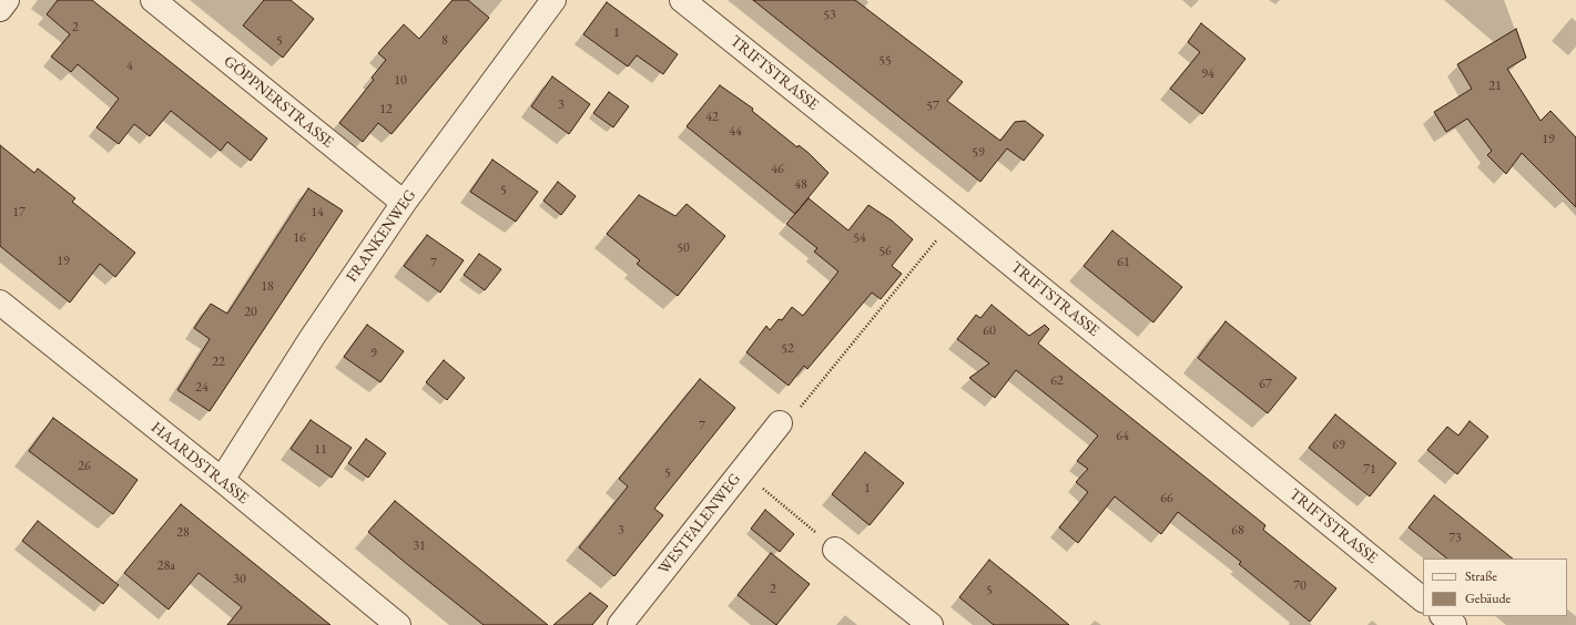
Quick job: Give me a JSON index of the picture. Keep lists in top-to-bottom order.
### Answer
{
  "streets": {
    "street": [
      "TRIFTSTRASSE",
      "GÖPPNERSTRASSE",
      "FRANKENWEG",
      "HAARDSTRASSE",
      "WESTFALENWEG"
    ]
  },
  "crossings": [
    ["GÖPPNERSTRASSE", "FRANKENWEG"],
    ["FRANKENWEG", "HAARDSTRASSE"]
  ],
  "house_numbers": [
    "53",
    "2",
    "1",
    "5",
    "8",
    "55",
    "4",
    "94",
    "10",
    "21",
    "3",
    "57",
    "12",
    "42",
    "44",
    "19",
    "59",
    "46",
    "48",
    "5",
    "17",
    "14",
    "16",
    "54",
    "50",
    "56",
    "19",
    "61",
    "7",
    "18",
    "20",
    "60",
    "52",
    "9",
    "22",
    "62",
    "67",
    "24",
    "7",
    "64",
    "69",
    "11",
    "26",
    "71",
    "5",
    "1",
    "66",
    "3",
    "68",
    "28",
    "73",
    "31",
    "28a",
    "30",
    "70",
    "2",
    "5"
  ],
  "legend": ["Straße", "Gebäude"]
}
